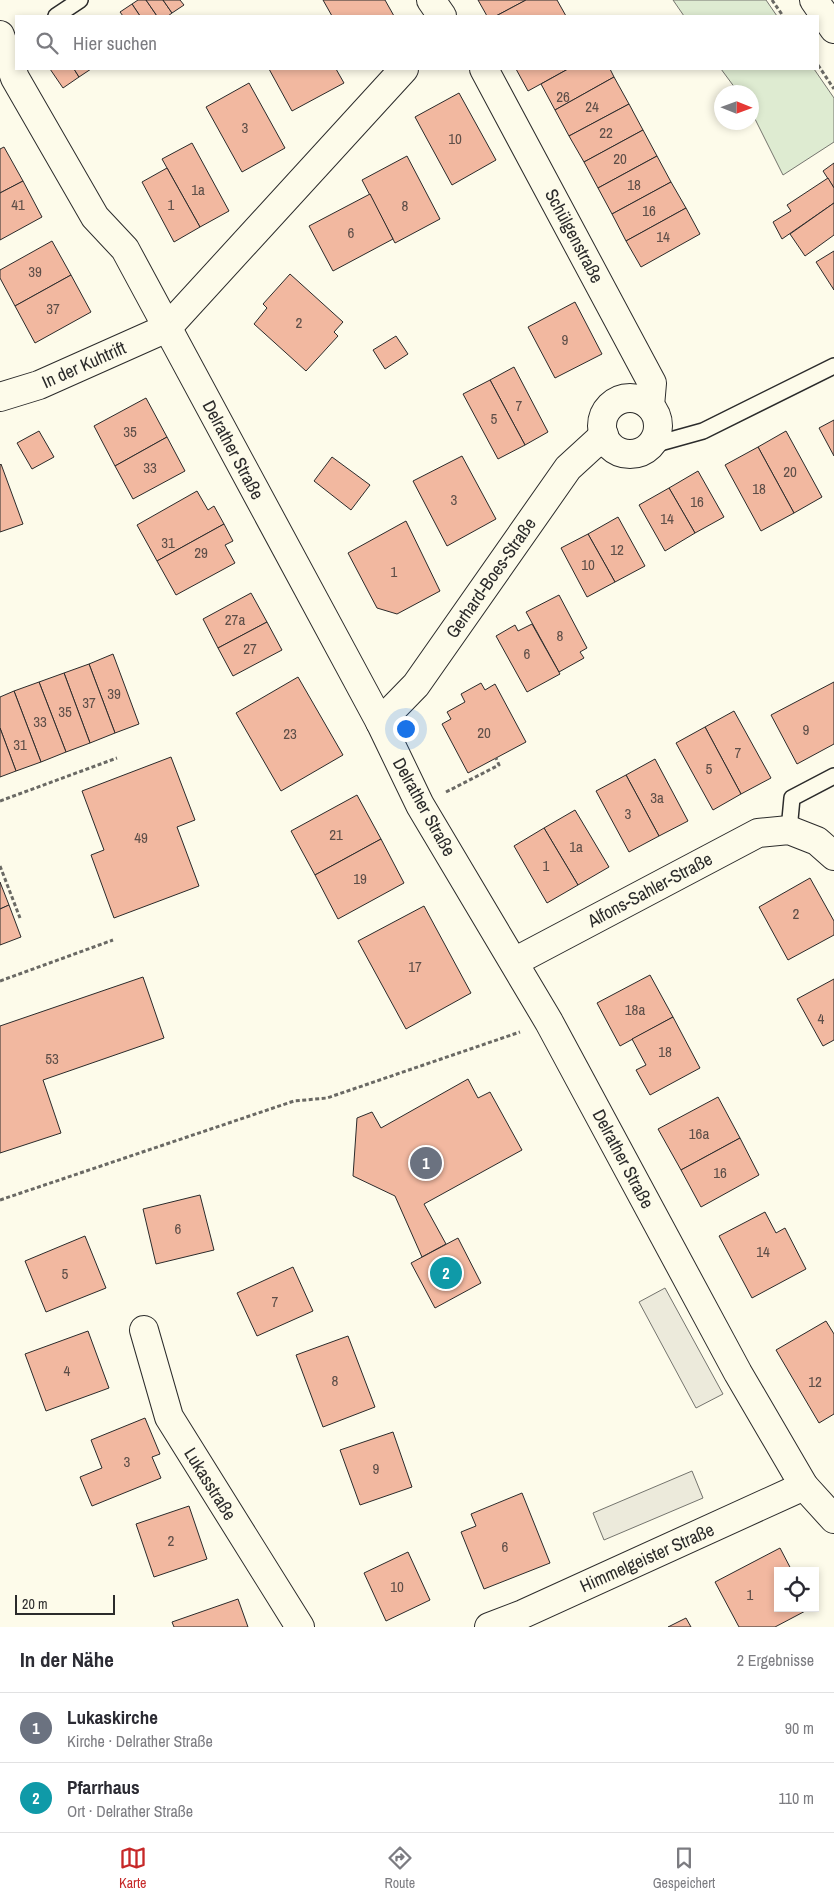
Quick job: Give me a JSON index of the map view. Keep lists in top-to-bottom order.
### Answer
{
  "streets": {
    "street": [
      "Schülgenstraße",
      "In der Kuhtrift",
      "Delrather Straße",
      "Gerhard-Boes-Straße",
      "Alfons-Sahler-Straße",
      "Lukasstraße",
      "Himmelgeister Straße"
    ]
  },
  "crossings": [
    ["Schülgenstraße", "Gerhard-Boes-Straße"],
    ["In der Kuhtrift", "Delrather Straße"],
    ["Delrather Straße", "Gerhard-Boes-Straße"],
    ["Delrather Straße", "Alfons-Sahler-Straße"],
    ["Delrather Straße", "Himmelgeister Straße"]
  ],
  "house_numbers": [
    "26",
    "24",
    "3",
    "22",
    "10",
    "20",
    "18",
    "1a",
    "41",
    "1",
    "8",
    "16",
    "6",
    "14",
    "39",
    "37",
    "2",
    "9",
    "7",
    "5",
    "35",
    "33",
    "20",
    "18",
    "3",
    "16",
    "14",
    "31",
    "12",
    "29",
    "10",
    "1",
    "27a",
    "8",
    "27",
    "6",
    "39",
    "37",
    "35",
    "33",
    "9",
    "20",
    "23",
    "31",
    "7",
    "5",
    "3a",
    "3",
    "21",
    "49",
    "1a",
    "1",
    "19",
    "2",
    "17",
    "18a",
    "4",
    "18",
    "53",
    "16a",
    "16",
    "6",
    "14",
    "5",
    "7",
    "4",
    "8",
    "12",
    "3",
    "9",
    "2",
    "6",
    "10",
    "1"
  ],
  "scale_bar": "20 m",
  "north": "right",
  "page": {
    "search": "Hier suchen",
    "pins": ["1", "2"],
    "scale": "20 m",
    "heading": ["In der Nähe", "2 Ergebnisse"],
    "list": [
      {
        "mark": "1",
        "name": "Lukaskirche",
        "note": "Kirche · Delrather Straße",
        "value": "90 m"
      },
      {
        "mark": "2",
        "name": "Pfarrhaus",
        "note": "Ort · Delrather Straße",
        "value": "110 m"
      }
    ],
    "nav": ["Karte", "Route", "Gespeichert"]
  }
}
